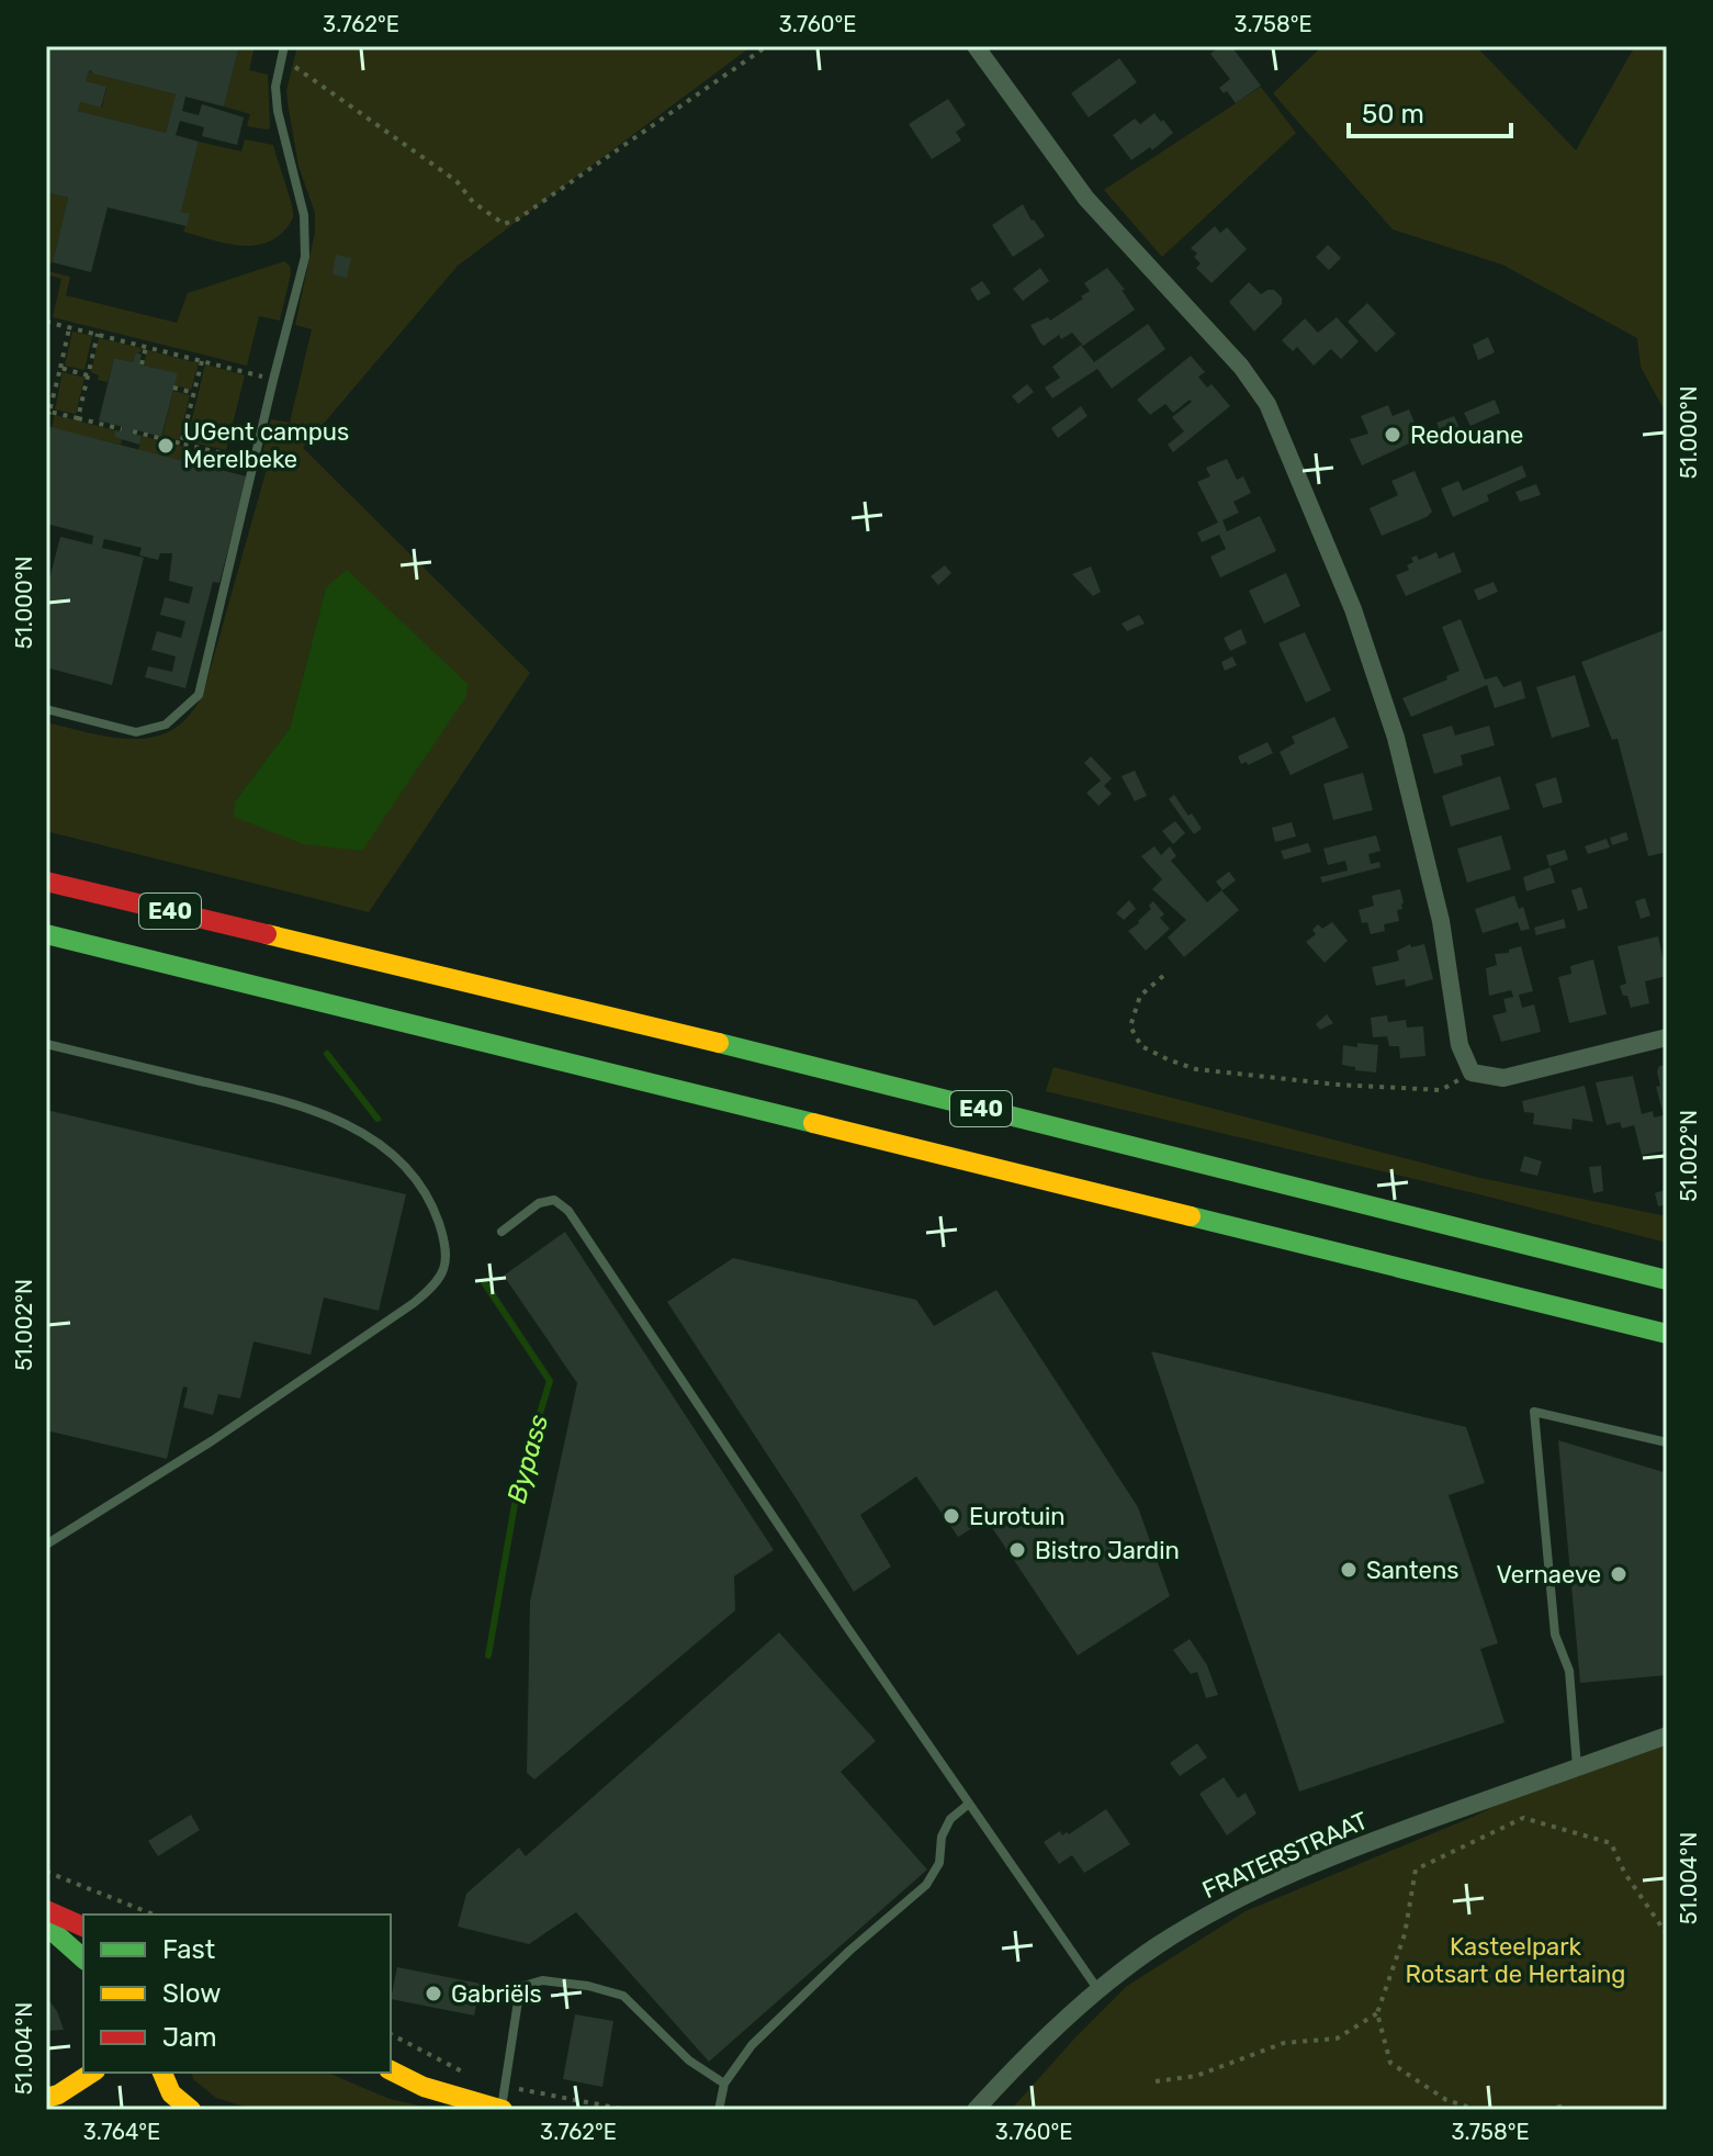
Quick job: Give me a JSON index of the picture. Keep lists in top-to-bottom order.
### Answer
{
  "streets": {
    "main road": ["E40"],
    "street": ["FRATERSTRAAT"]
  },
  "water": ["Bypass"],
  "parks": ["Kasteelpark Rotsart de Hertaing"],
  "places": [
    "Redouane",
    "UGent campus Merelbeke",
    "Eurotuin",
    "Bistro Jardin",
    "Santens",
    "Vernaeve",
    "Gabriëls"
  ],
  "legend": ["Fast", "Slow", "Jam"],
  "scale_bar": "50 m",
  "coordinates": [
    "3.762°E",
    "3.760°E",
    "3.758°E",
    "51.000°N",
    "51.002°N",
    "51.004°N",
    "3.764°E"
  ]
}
